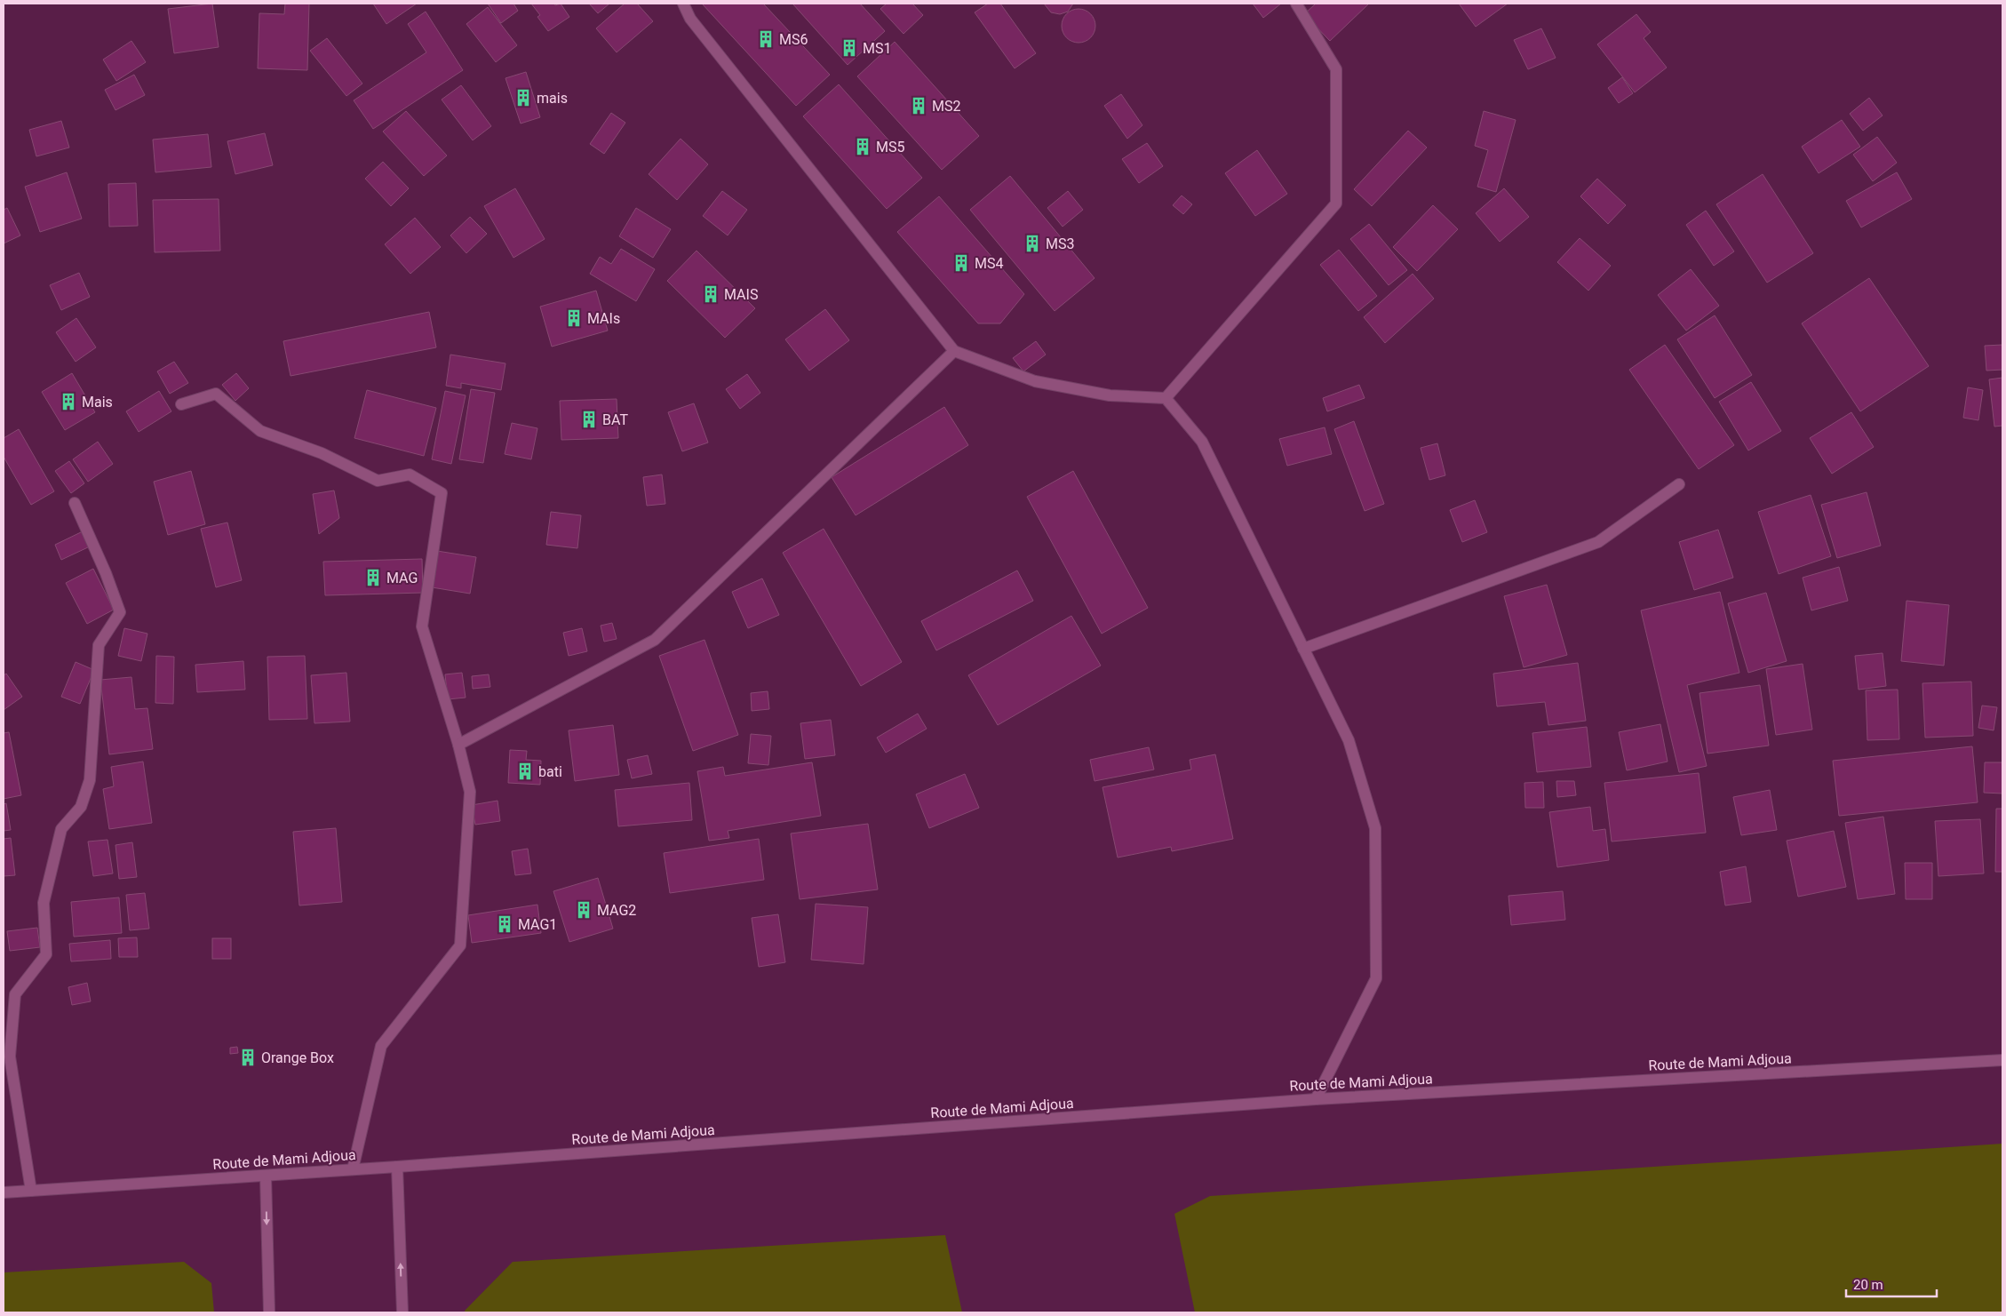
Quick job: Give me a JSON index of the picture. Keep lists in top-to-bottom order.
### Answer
{
  "streets": {
    "street": ["Route de Mami Adjoua"]
  },
  "places": {
    "building": [
      "MS6",
      "MS1",
      "mais",
      "MS2",
      "MS5",
      "MS3",
      "MS4",
      "MAIS",
      "MAIs",
      "Mais",
      "BAT",
      "MAG",
      "bati",
      "MAG2",
      "MAG1",
      "Orange Box"
    ]
  },
  "scale_bar": "20 m"
}
